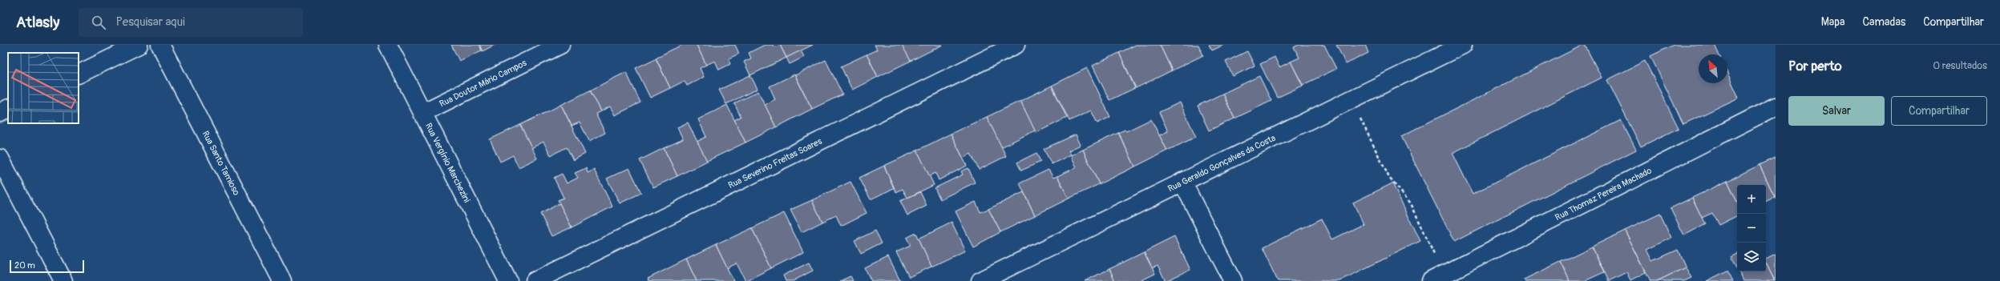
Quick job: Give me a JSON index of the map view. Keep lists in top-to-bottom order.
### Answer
{
  "streets": {
    "street": [
      "Rua Doutor Mário Campos",
      "Rua Geraldo Gonçalves da Costa",
      "Rua Santo Tamioso",
      "Rua Vergínio Marchezini",
      "Rua Severino Freitas Soares",
      "Rua Thomaz Pereira Machado"
    ]
  },
  "crossings": [
    ["Rua Doutor Mário Campos", "Rua Vergínio Marchezini"]
  ],
  "scale_bar": "20 m",
  "north": "top left",
  "page": {
    "header": "Atlasly",
    "search": "Pesquisar aqui",
    "nav": ["Mapa", "Camadas", "Compartilhar"],
    "heading": ["Por perto", "0 resultados"],
    "buttons": ["Salvar", "Compartilhar"],
    "map_buttons": ["+", "−"],
    "scale": "20 m"
  }
}
